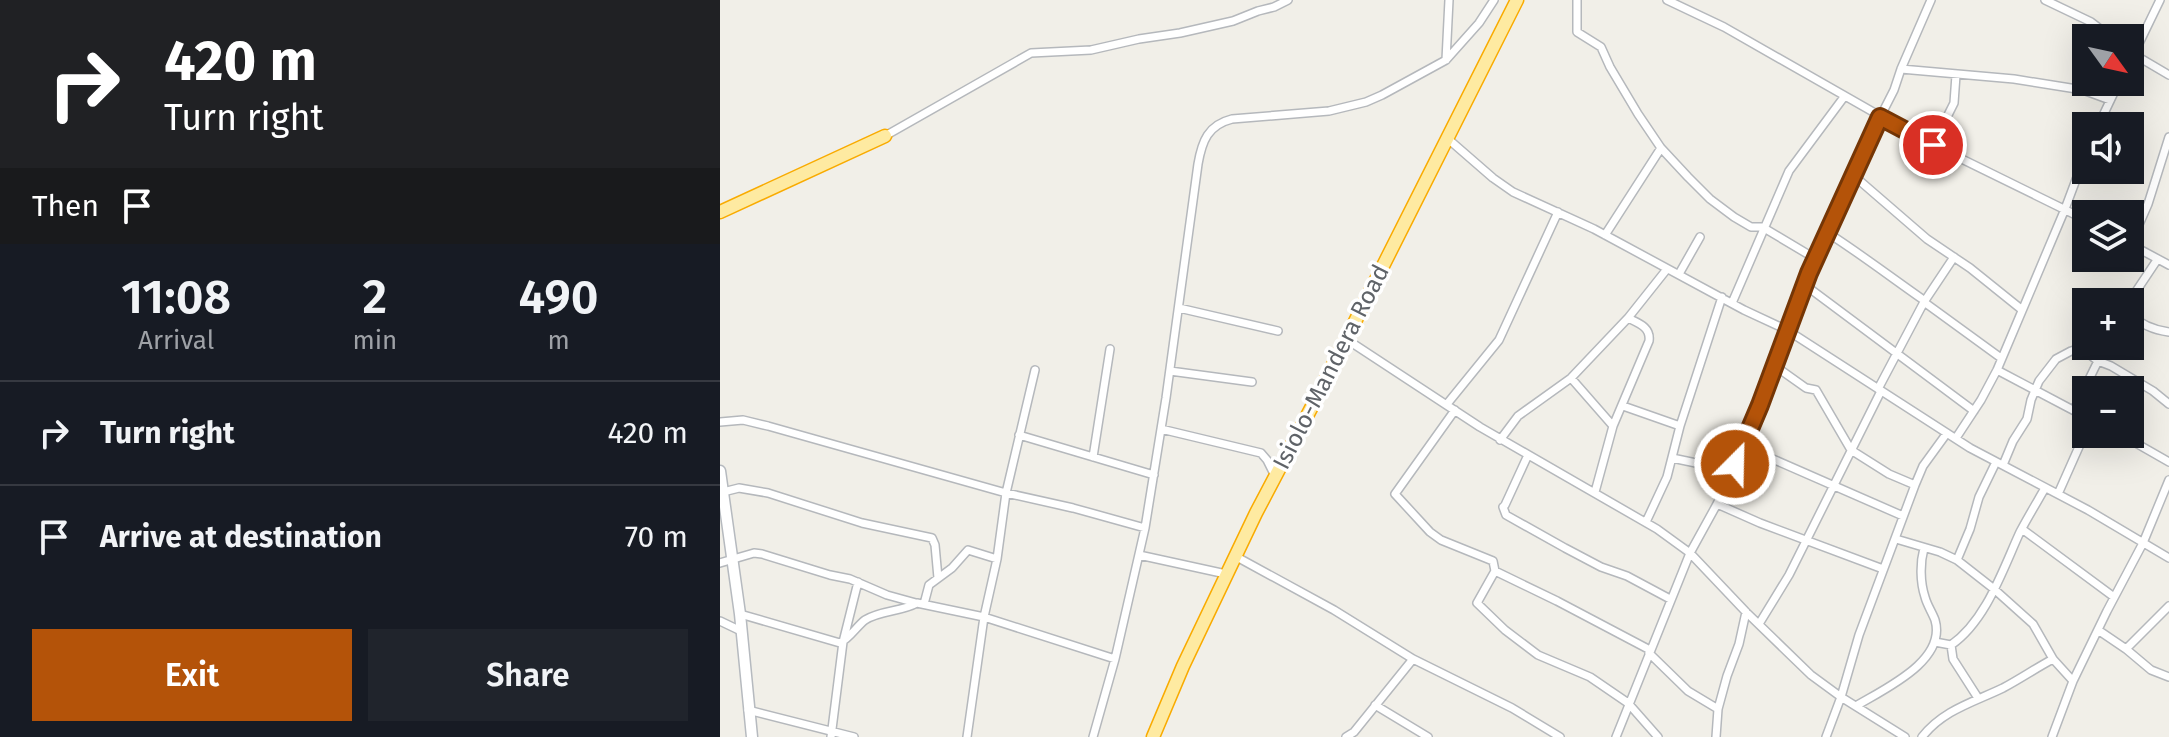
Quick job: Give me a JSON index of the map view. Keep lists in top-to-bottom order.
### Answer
{
  "streets": {
    "highway": ["Isiolo-Mandera Road"]
  },
  "north": "bottom right",
  "page": {
    "turn": ["420 m", "Turn right"],
    "map_buttons": ["+", "−"],
    "then": "Then",
    "eta": [
      "11:08",
      "Arrival",
      "2",
      "min",
      "490",
      "m"
    ],
    "list": [
      {
        "name": "Turn right",
        "value": "420 m"
      },
      {
        "name": "Arrive at destination",
        "value": "70 m"
      }
    ],
    "buttons": ["Exit", "Share"]
  }
}
